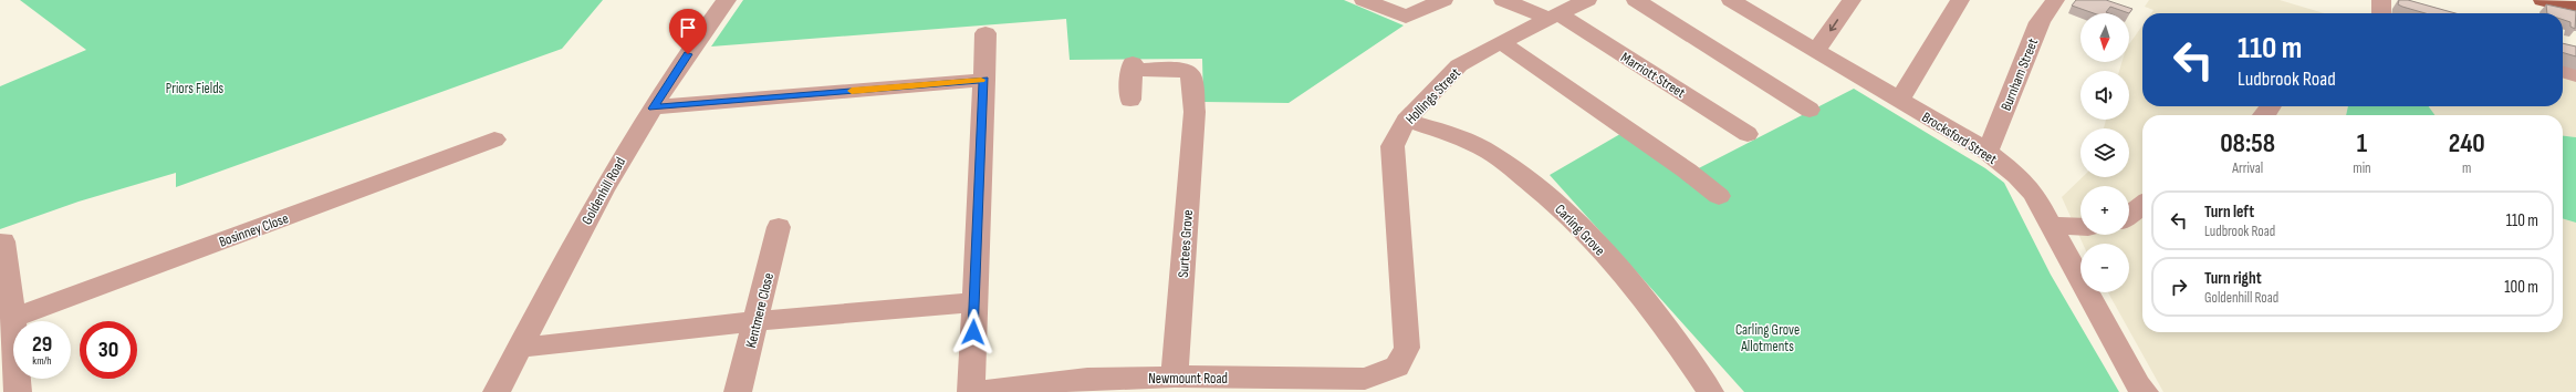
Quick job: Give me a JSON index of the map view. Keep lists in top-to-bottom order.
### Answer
{
  "streets": {
    "street": [
      "Marriott Street",
      "Burnham Street",
      "Hollings Street",
      "Brocksford Street",
      "Goldenhill Road",
      "Bosinney Close",
      "Carling Grove",
      "Surtees Grove",
      "Kentmere Close",
      "Newmount Road"
    ]
  },
  "crossings": [
    ["Marriott Street", "Hollings Street"],
    ["Burnham Street", "Brocksford Street"],
    ["Hollings Street", "Carling Grove"],
    ["Hollings Street", "Newmount Road"],
    ["Surtees Grove", "Newmount Road"]
  ],
  "parks": ["Priors Fields", "Carling Grove Allotments"],
  "north": "bottom",
  "page": {
    "map_buttons": ["+", "−"],
    "turn": ["110 m", "Ludbrook Road"],
    "eta": [
      "08:58",
      "Arrival",
      "1",
      "min",
      "240",
      "m"
    ],
    "list": [
      {
        "name": "Turn left",
        "note": "Ludbrook Road",
        "value": "110 m"
      },
      {
        "name": "Turn right",
        "note": "Goldenhill Road",
        "value": "100 m"
      }
    ],
    "speed": "29 km/h",
    "limit": "30"
  }
}
